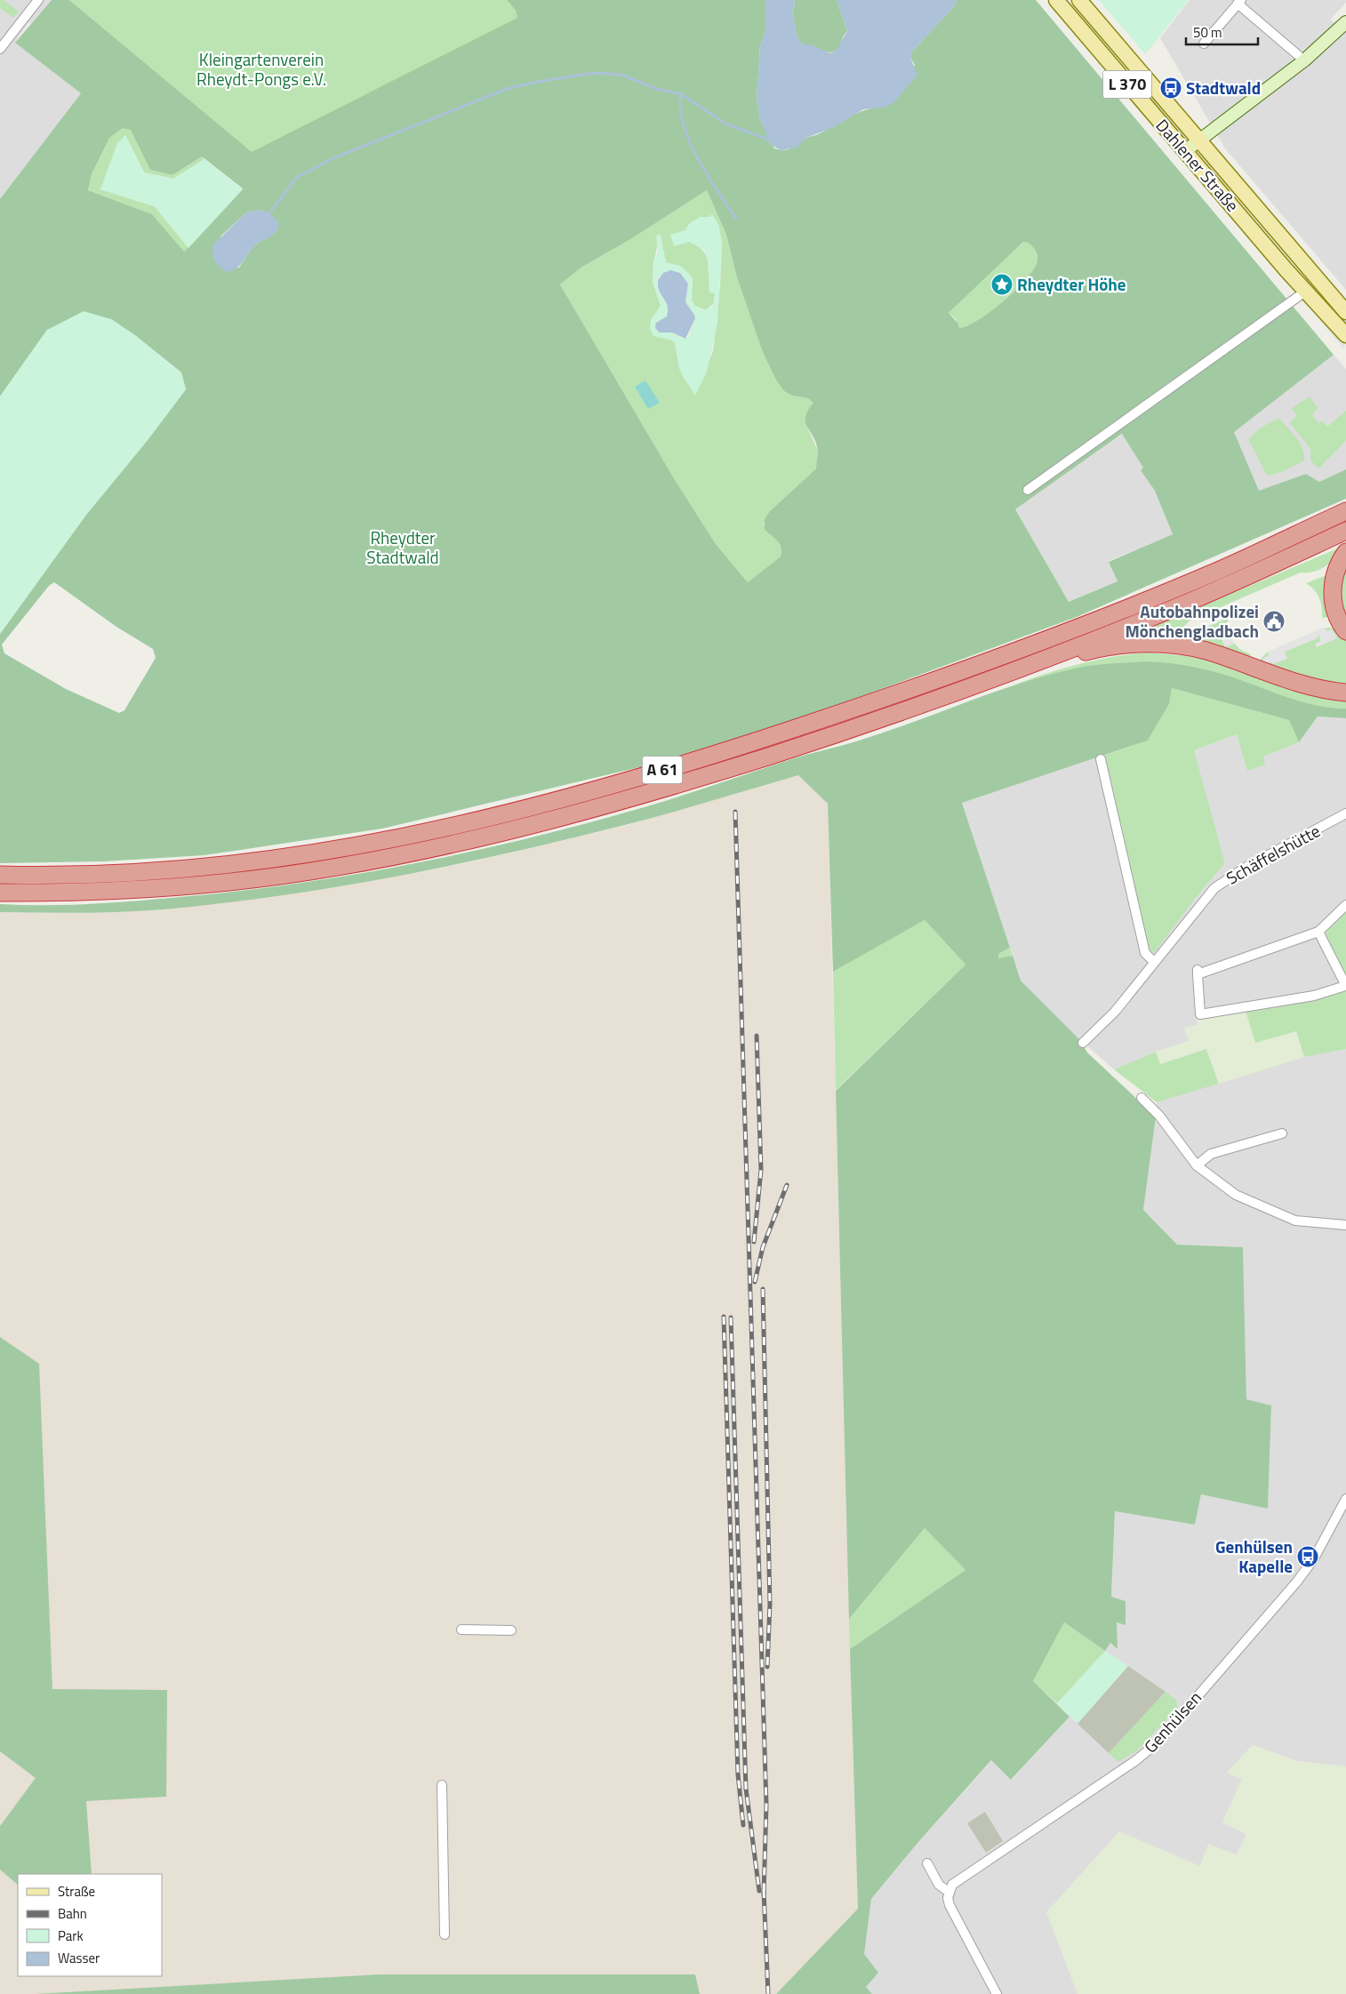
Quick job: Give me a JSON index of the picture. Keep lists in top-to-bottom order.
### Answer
{
  "streets": {
    "highway": ["A 61"],
    "main road": ["L 370", "Dahlener Straße"],
    "street": ["Schäffelshütte", "Genhülsen"]
  },
  "crossings": [
    ["L 370", "Dahlener Straße"]
  ],
  "parks": ["Kleingartenverein Rheydt-Pongs e.V.", "Rheydter Stadtwald"],
  "places": {
    "bus stop": ["Stadtwald", "Genhülsen Kapelle"],
    "place": ["Rheydter Höhe"],
    "public building": ["Autobahnpolizei Mönchengladbach"]
  },
  "legend": [
    "Straße",
    "Bahn",
    "Park",
    "Wasser"
  ],
  "scale_bar": "50 m"
}
